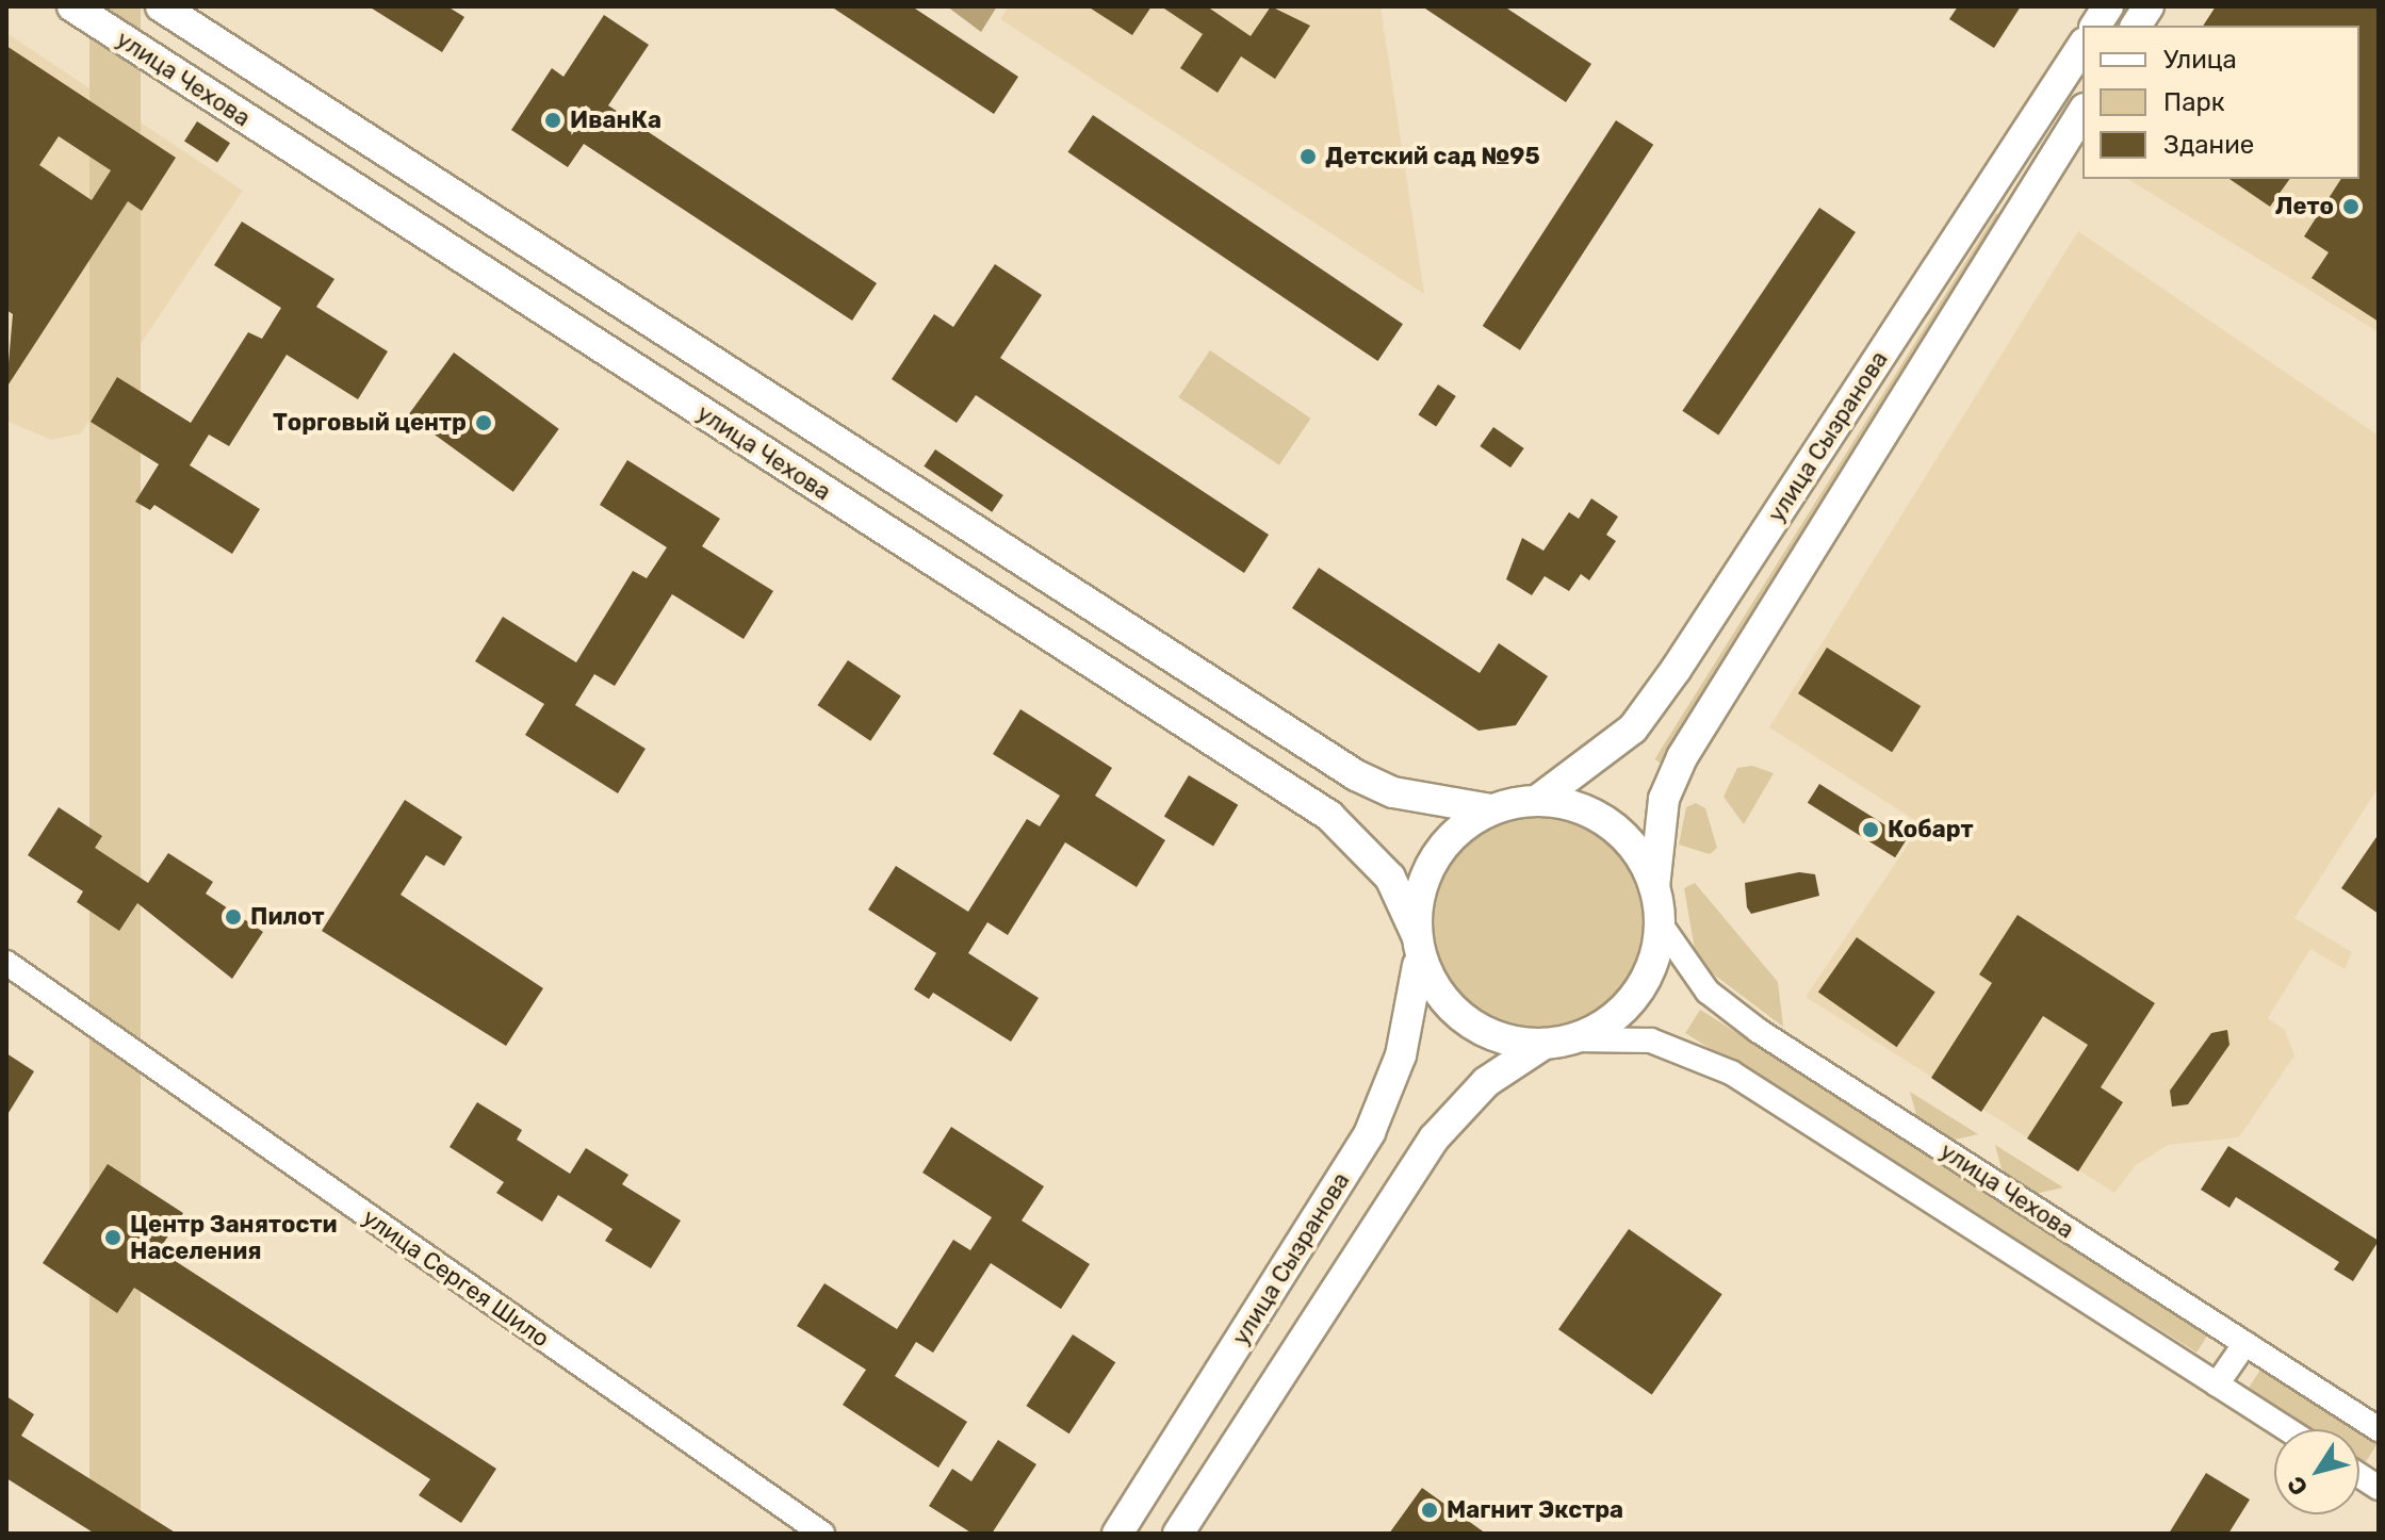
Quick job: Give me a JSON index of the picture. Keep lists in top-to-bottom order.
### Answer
{
  "streets": {
    "main road": ["улица Чехова", "улица Сызранова"],
    "street": ["улица Сергея Шило"]
  },
  "crossings": [
    ["улица Чехова", "улица Сызранова"]
  ],
  "places": [
    "ИванКа",
    "Детский сад №95",
    "Лето",
    "Торговый центр",
    "Кобарт",
    "Пилот",
    "Центр Занятости Населения",
    "Магнит Экстра"
  ],
  "legend": ["Улица", "Парк", "Здание"],
  "north": "bottom left"
}
